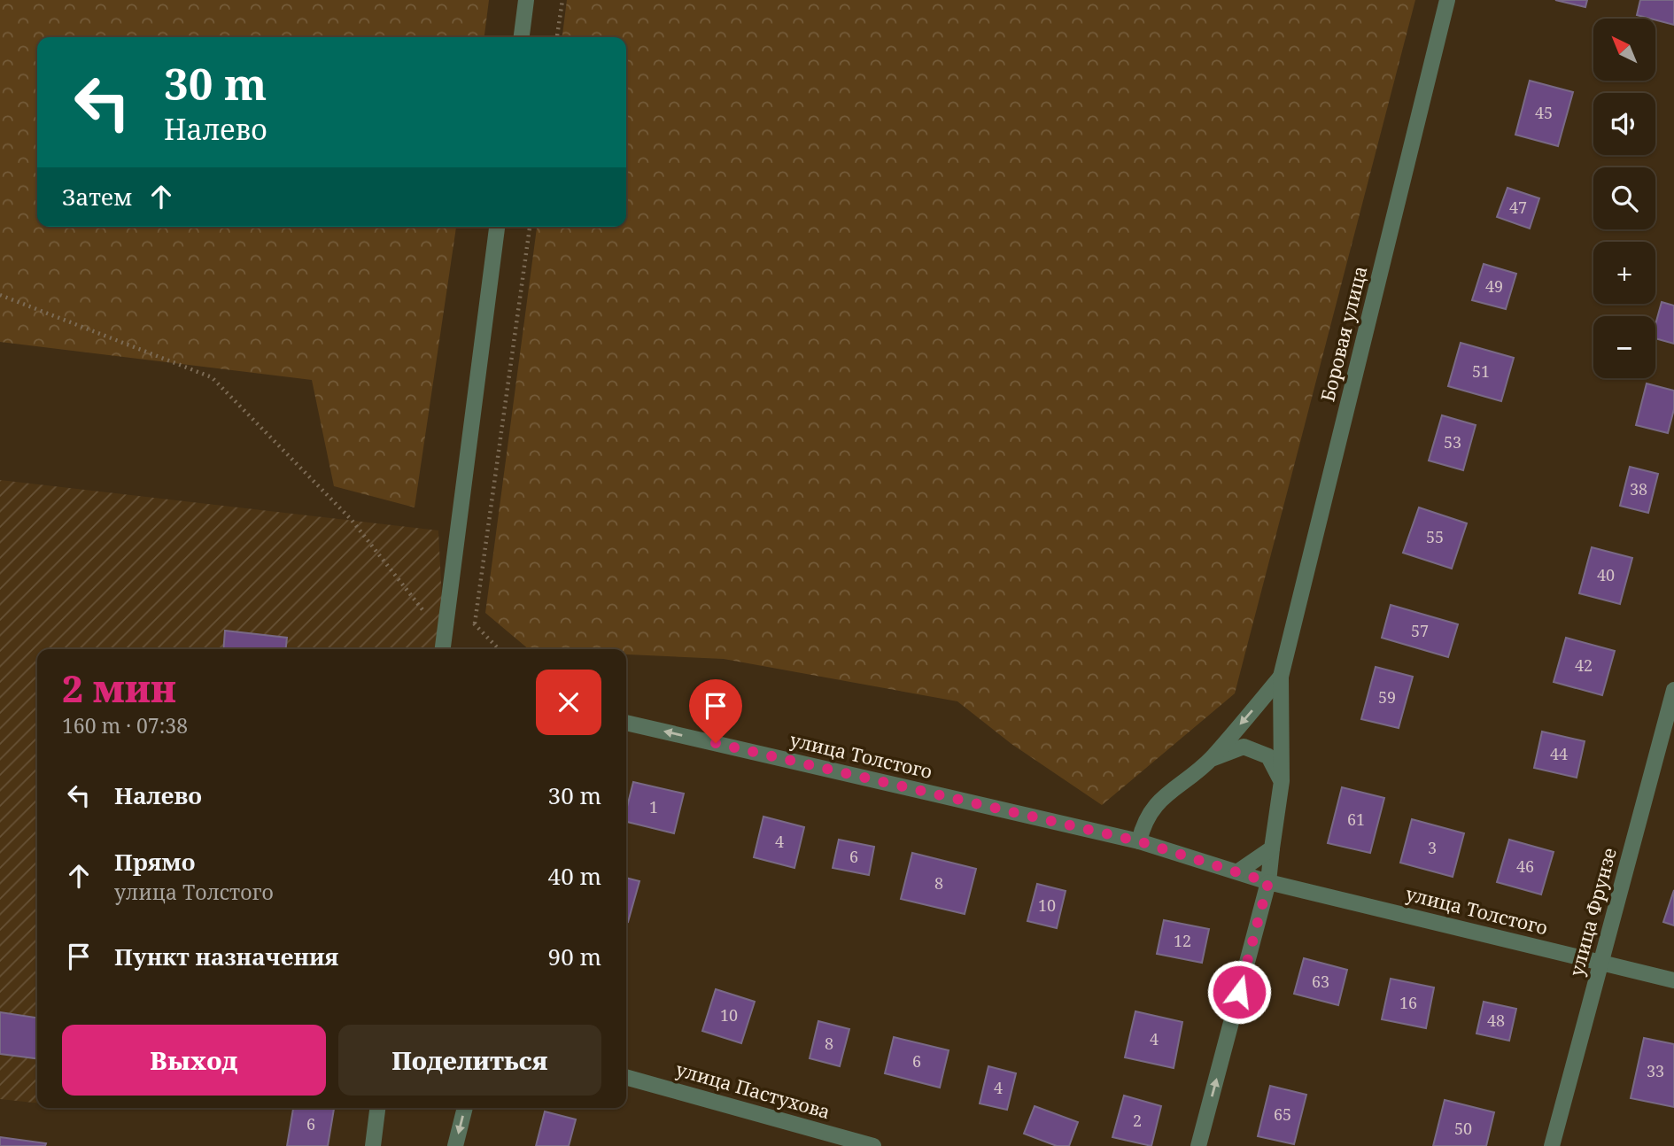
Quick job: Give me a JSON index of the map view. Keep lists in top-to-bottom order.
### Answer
{
  "streets": {
    "street": [
      "Боровая улица",
      "улица Толстого",
      "улица Фрунзе",
      "улица Пастухова"
    ]
  },
  "crossings": [
    ["улица Толстого", "улица Фрунзе"]
  ],
  "one_way": ["улица Толстого"],
  "house_numbers": [
    "45",
    "47",
    "49",
    "51",
    "53",
    "38",
    "55",
    "40",
    "57",
    "42",
    "59",
    "44",
    "1",
    "61",
    "4",
    "3",
    "6",
    "46",
    "8",
    "10",
    "12",
    "63",
    "16",
    "10",
    "48",
    "4",
    "8",
    "6",
    "33",
    "4",
    "65",
    "2",
    "6",
    "50"
  ],
  "north": "top left",
  "page": {
    "map_buttons": ["+", "−"],
    "turn": ["30 m", "Налево"],
    "then": "Затем",
    "heading": ["2 мин", "160 m · 07:38"],
    "list": [
      {
        "name": "Налево",
        "value": "30 m"
      },
      {
        "name": "Прямо",
        "note": "улица Толстого",
        "value": "40 m"
      },
      {
        "name": "Пункт назначения",
        "value": "90 m"
      }
    ],
    "buttons": ["Выход", "Поделиться"]
  }
}
